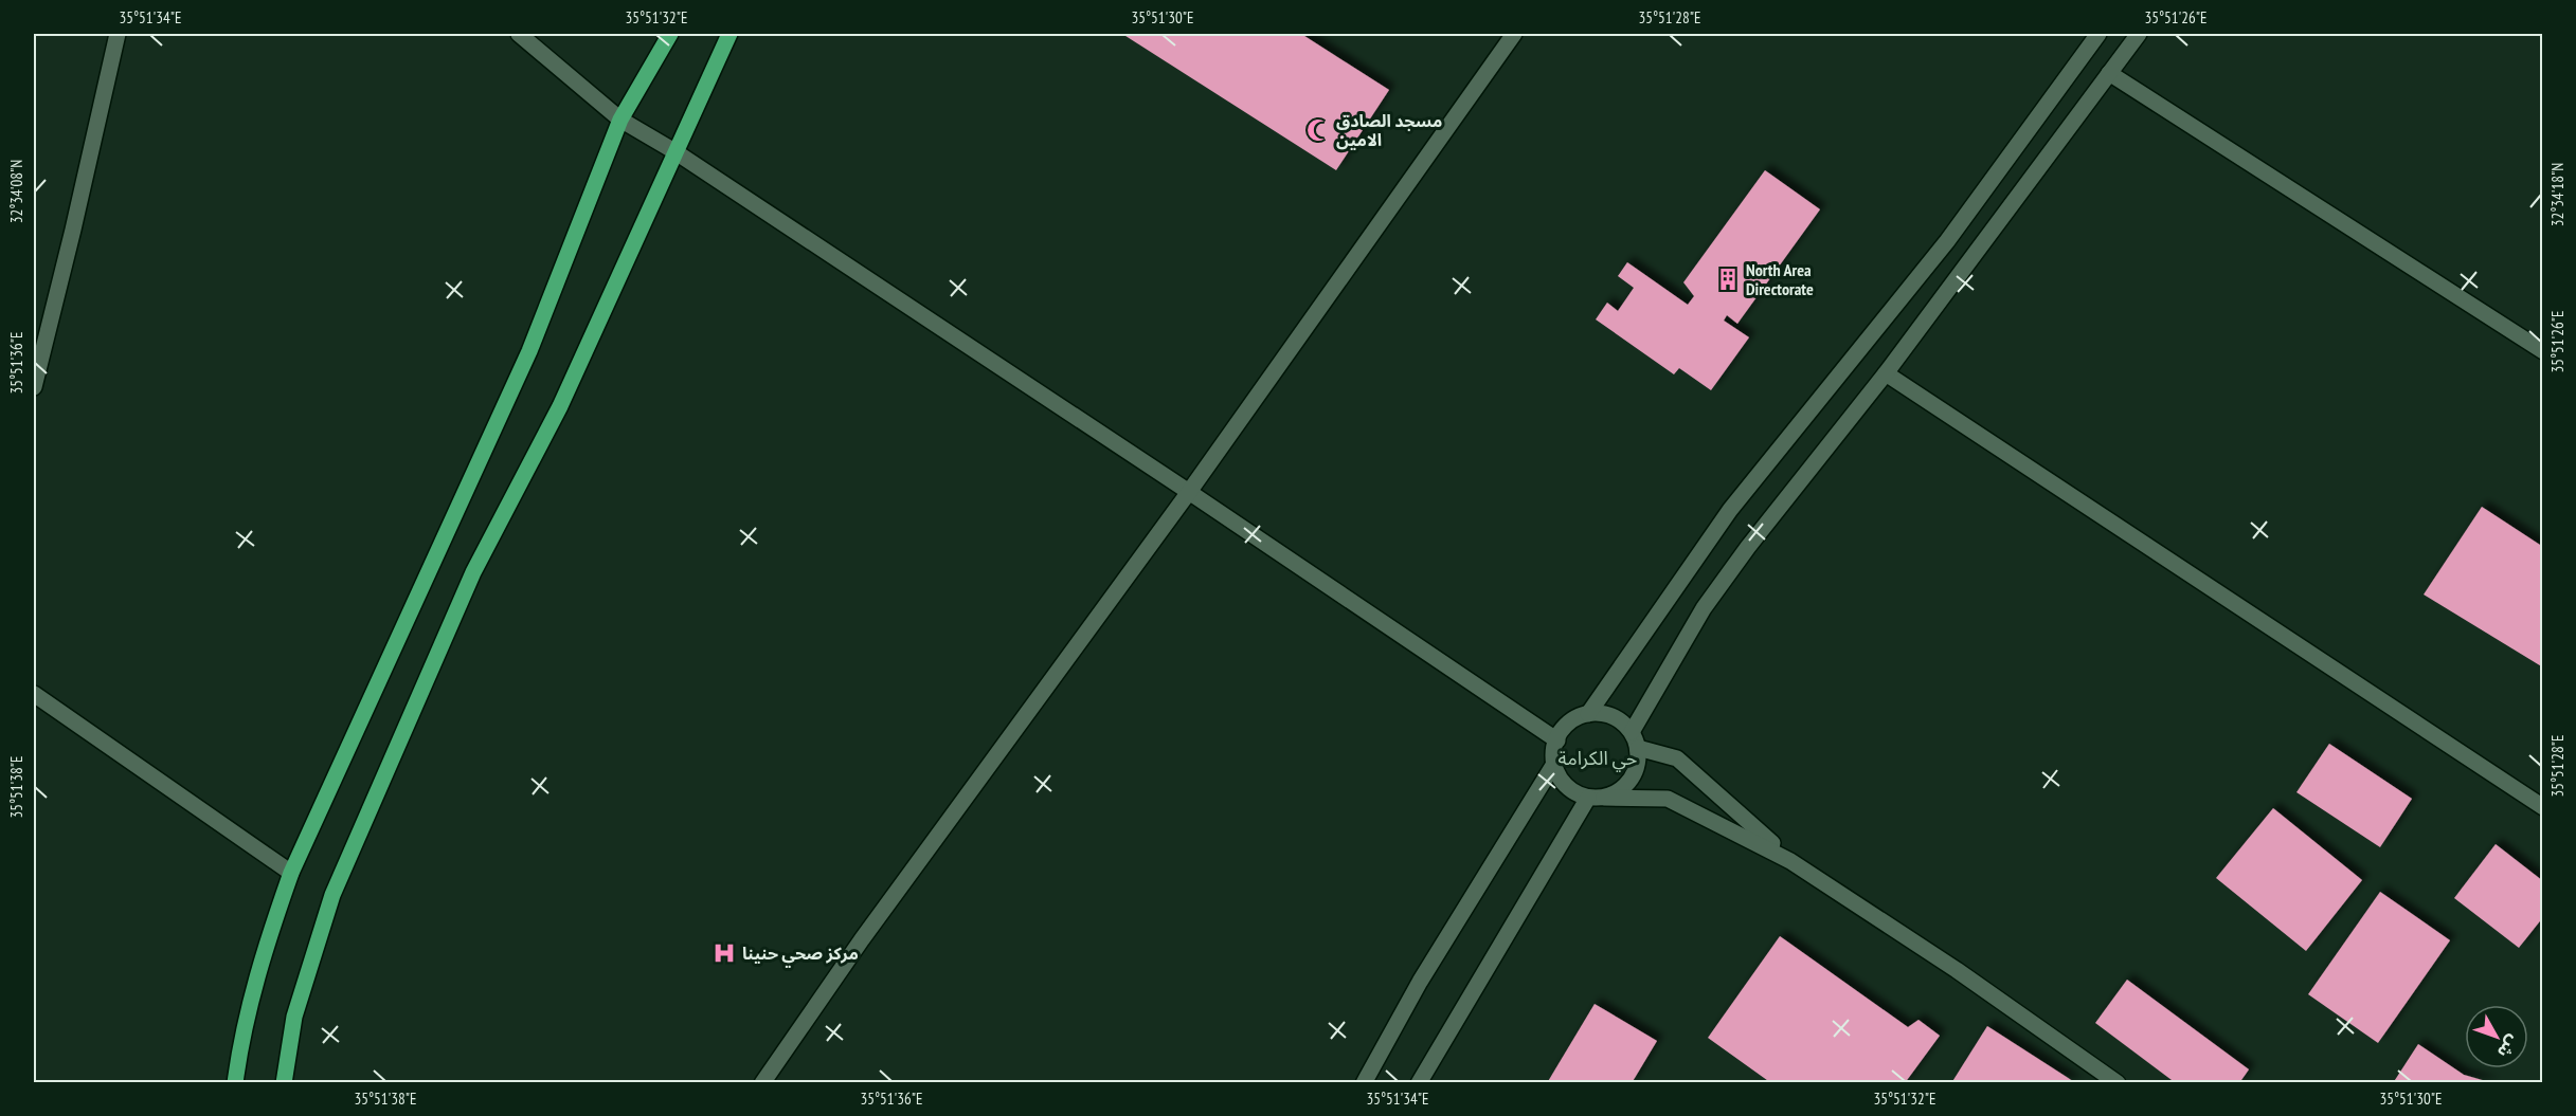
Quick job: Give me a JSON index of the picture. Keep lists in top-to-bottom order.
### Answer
{
  "districts": ["حي الكرامة"],
  "places": {
    "mosque": ["مسجد الصادق الامين"],
    "building": ["North Area Directorate"],
    "hospital": ["مركز صحي حنينا"]
  },
  "north": "bottom right",
  "coordinates": [
    "35°51'34\"E",
    "35°51'32\"E",
    "35°51'30\"E",
    "35°51'28\"E",
    "35°51'26\"E",
    "32°34'08\"N",
    "32°34'18\"N",
    "35°51'36\"E",
    "35°51'38\"E"
  ]
}
